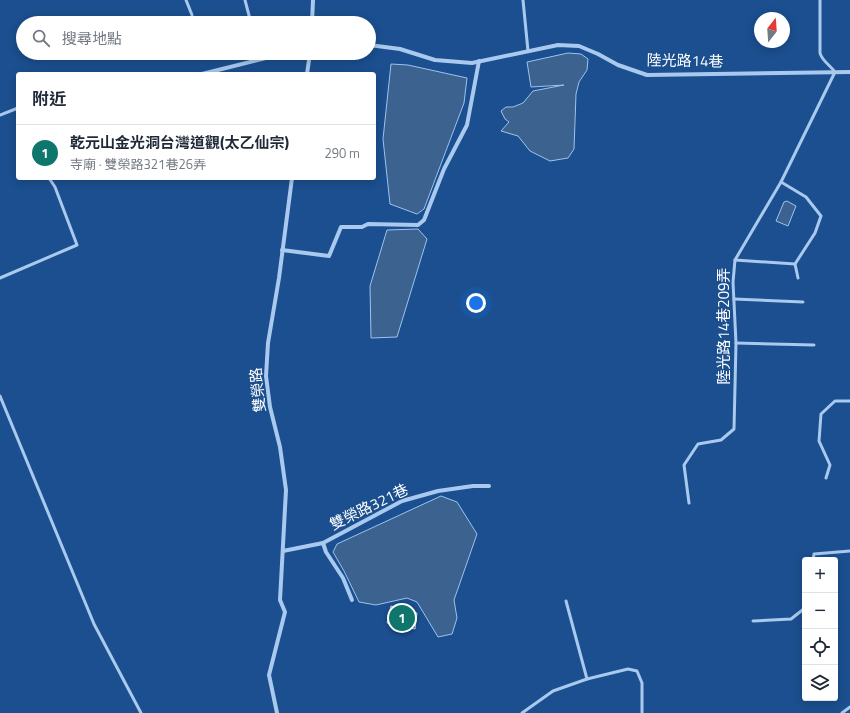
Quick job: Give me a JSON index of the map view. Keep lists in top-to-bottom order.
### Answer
{
  "streets": {
    "street": ["陸光路14巷", "雙榮路", "雙榮路321巷"],
    "lane": ["陸光路14巷209弄"]
  },
  "crossings": [
    ["陸光路14巷", "陸光路14巷209弄"],
    ["雙榮路", "雙榮路321巷"]
  ],
  "north": "top",
  "page": {
    "search": "搜尋地點",
    "heading": "附近",
    "list": [
      {
        "mark": "1",
        "name": "乾元山金光洞台灣道觀(太乙仙宗)",
        "note": "寺廟 · 雙榮路321巷26弄",
        "value": "290 m"
      }
    ],
    "map_buttons": ["+", "−"],
    "pins": "1"
  }
}
